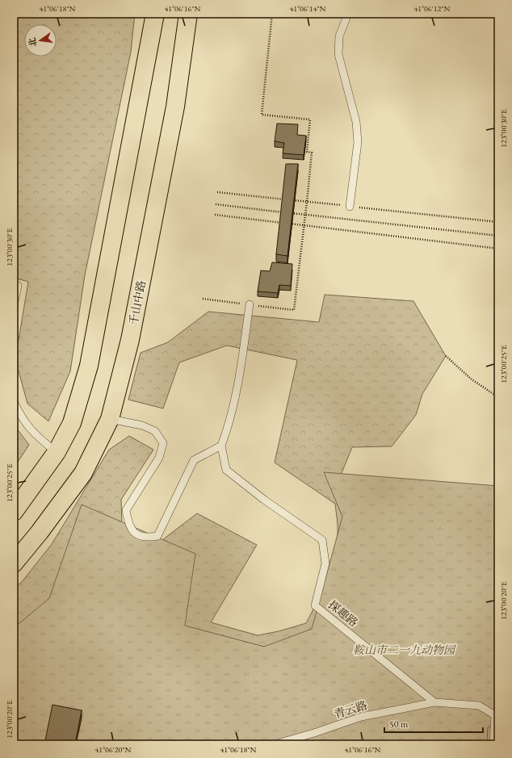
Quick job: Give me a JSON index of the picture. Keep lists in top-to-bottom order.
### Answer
{
  "streets": {
    "main road": ["千山中路"],
    "lane": ["探趣路", "青云路"]
  },
  "crossings": [
    ["探趣路", "青云路"]
  ],
  "parks": ["鞍山市二一九动物园"],
  "scale_bar": "50 m",
  "north": "left",
  "coordinates": [
    "41°06'18\"N",
    "41°06'16\"N",
    "41°06'14\"N",
    "41°06'12\"N",
    "123°00'30\"E",
    "123°00'25\"E",
    "123°00'20\"E",
    "41°06'20\"N"
  ]
}
